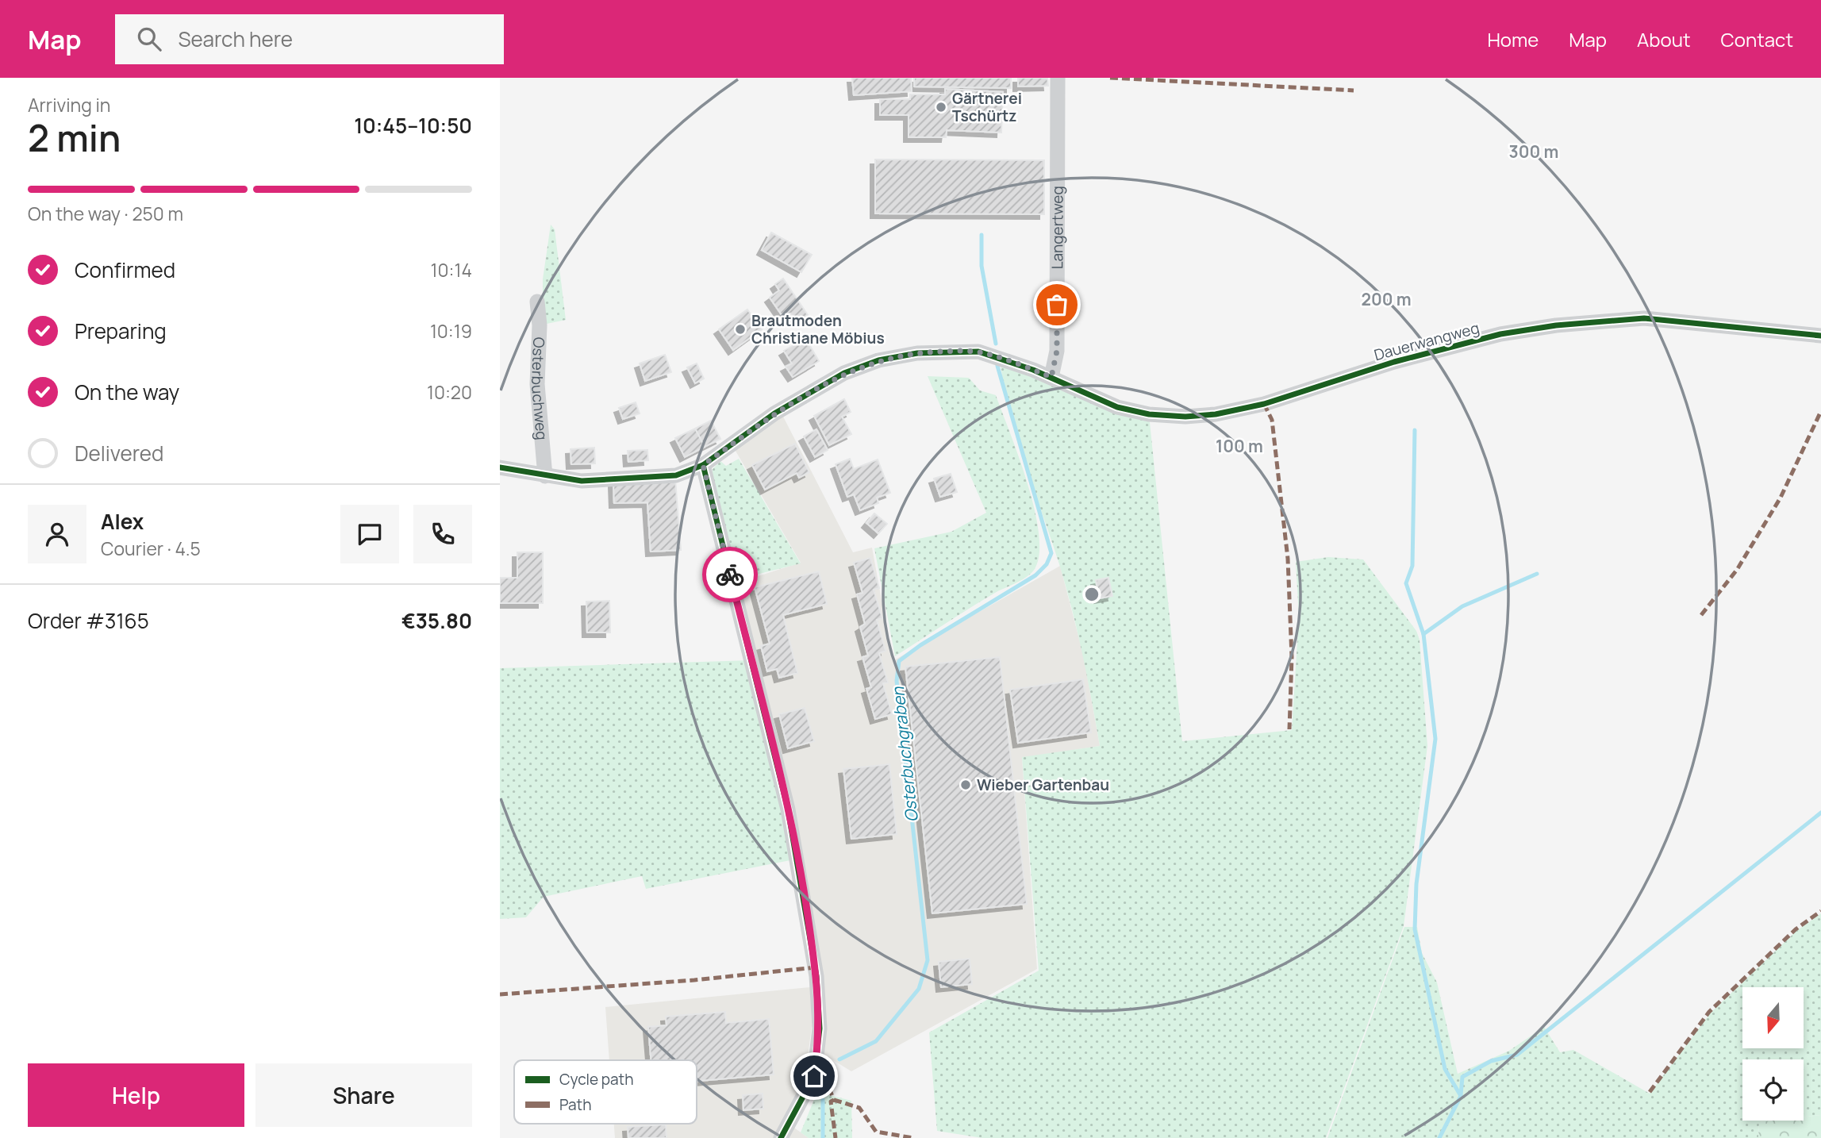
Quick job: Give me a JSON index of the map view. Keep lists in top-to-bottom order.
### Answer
{
  "streets": {
    "street": ["Langertweg", "Dauerwangweg", "Osterbuchweg"]
  },
  "crossings": [
    ["Langertweg", "Dauerwangweg"],
    ["Dauerwangweg", "Osterbuchweg"]
  ],
  "water": ["Osterbuchgraben"],
  "places": ["Gärtnerei Tschürtz", "Brautmoden Christiane Möbius", "Wieber Gartenbau"],
  "legend": ["Cycle path", "Path"],
  "north": "bottom",
  "page": {
    "header": "Map",
    "search": "Search here",
    "nav": [
      "Home",
      "Map",
      "About",
      "Contact"
    ],
    "heading": ["2 min", "Arriving in", "10:45–10:50"],
    "panel": [
      "Alex",
      "Courier · 4.5",
      "Order #3165",
      "€35.80"
    ],
    "bar": "On the way · 250 m",
    "list": [
      ["Confirmed", "10:14"],
      ["Preparing", "10:19"],
      ["On the way", "10:20"],
      "Delivered"
    ],
    "buttons": ["Help", "Share"]
  },
  "rings": ["300 m", "200 m", "100 m"]
}
